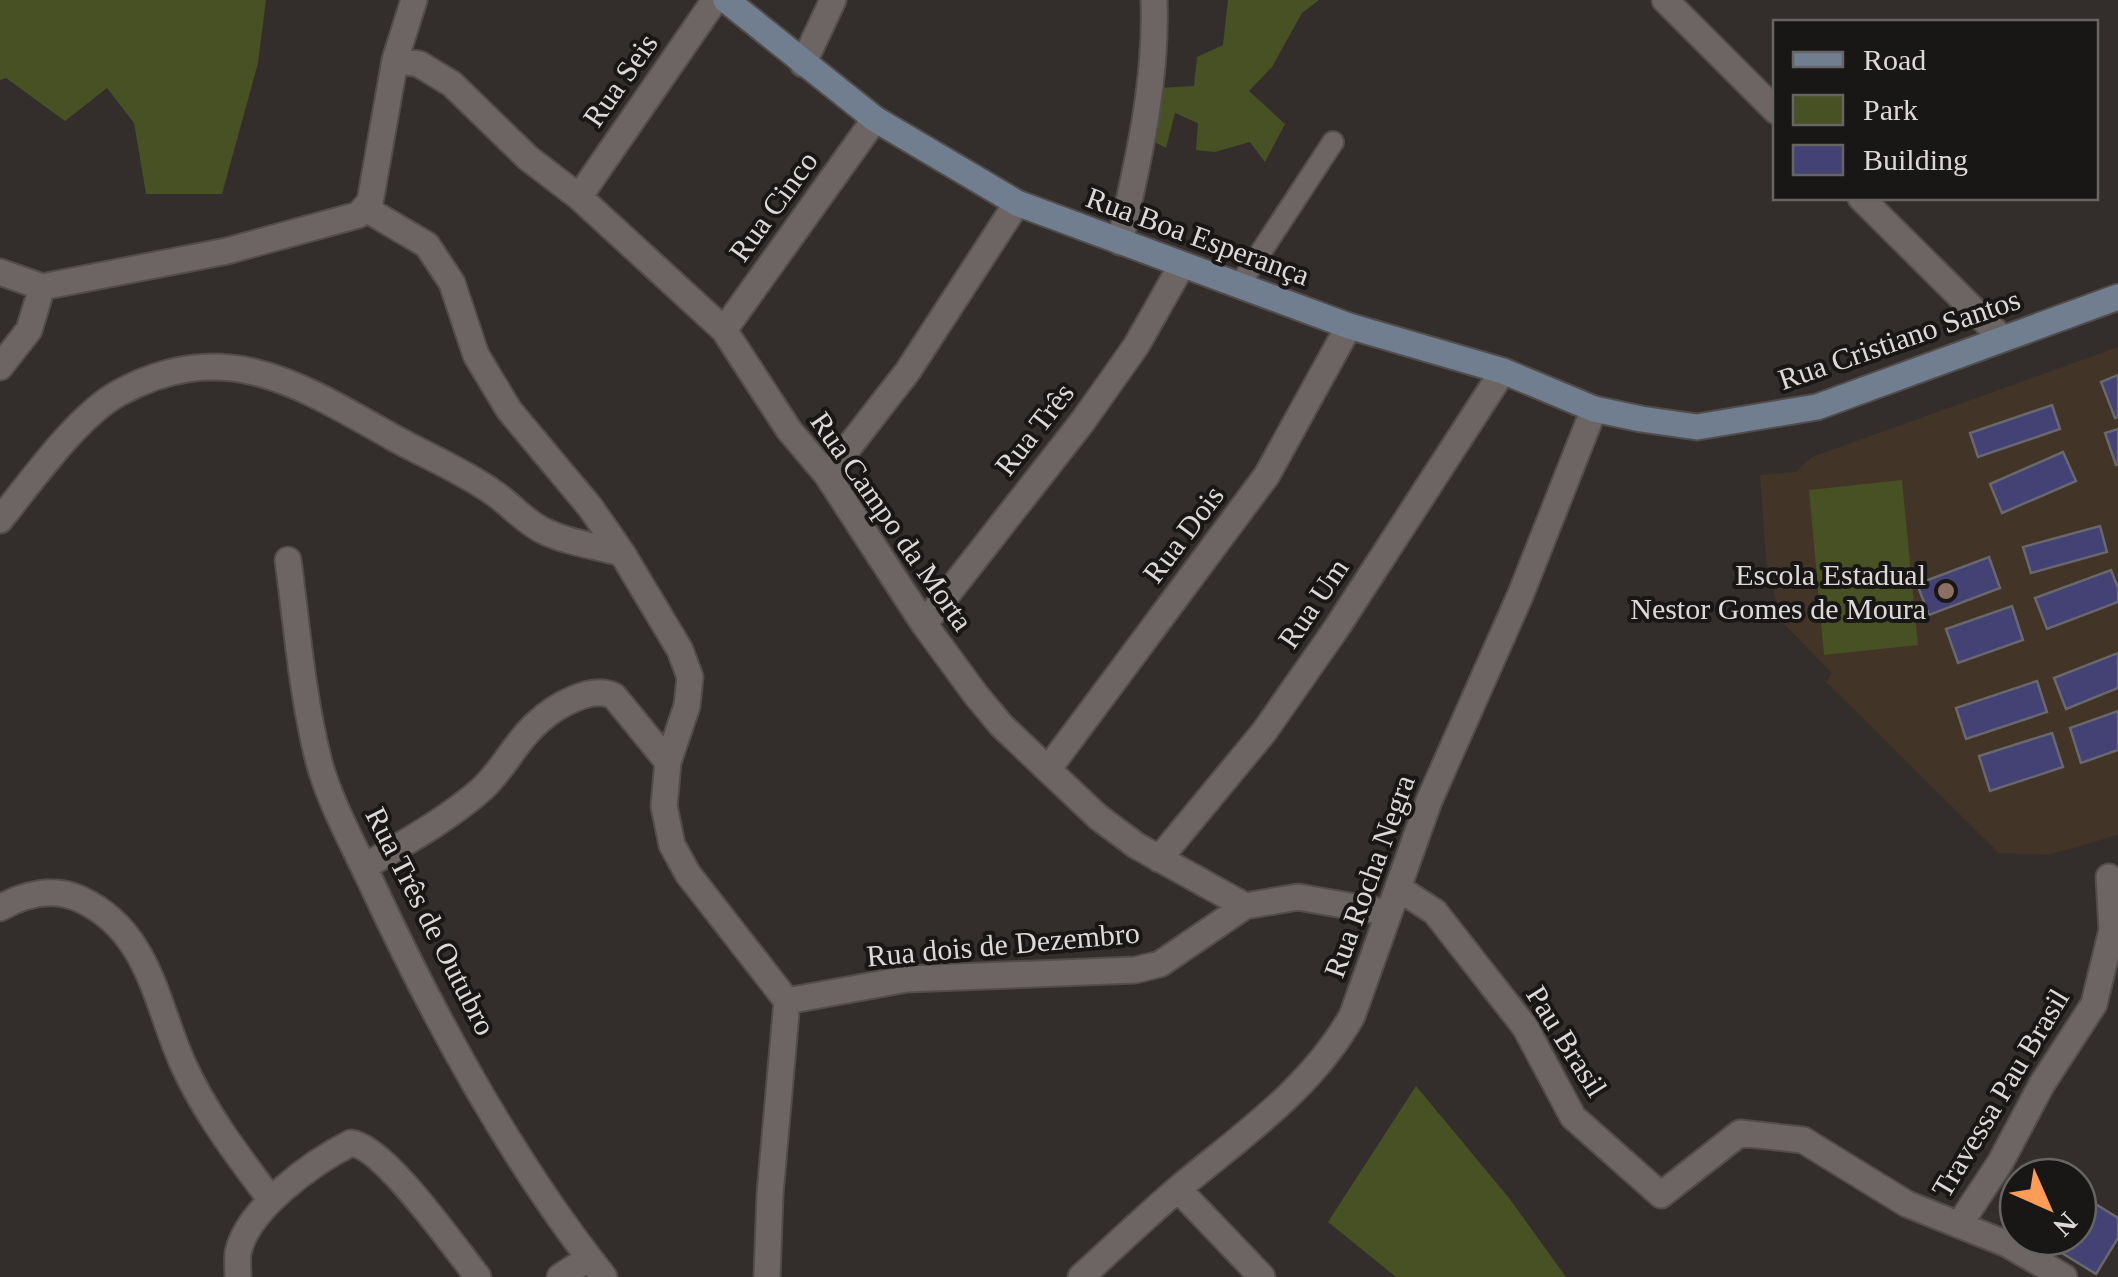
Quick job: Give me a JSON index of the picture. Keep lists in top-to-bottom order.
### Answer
{
  "streets": {
    "street": [
      "Rua Seis",
      "Rua Cinco",
      "Rua Boa Esperança",
      "Rua Cristiano Santos",
      "Rua Três",
      "Rua Campo da Morta",
      "Rua Dois",
      "Rua Um",
      "Rua Rocha Negra",
      "Rua Três de Outubro",
      "Rua dois de Dezembro",
      "Pau Brasil",
      "Travessa Pau Brasil"
    ]
  },
  "crossings": [
    ["Rua Seis", "Rua Campo da Morta"],
    ["Rua Cinco", "Rua Boa Esperança"],
    ["Rua Cinco", "Rua Campo da Morta"],
    ["Rua Boa Esperança", "Rua Cristiano Santos"],
    ["Rua Boa Esperança", "Rua Três"],
    ["Rua Boa Esperança", "Rua Dois"],
    ["Rua Boa Esperança", "Rua Um"],
    ["Rua Boa Esperança", "Rua Rocha Negra"],
    ["Rua Três", "Rua Campo da Morta"],
    ["Rua Campo da Morta", "Rua Dois"],
    ["Rua Campo da Morta", "Rua Um"],
    ["Rua Campo da Morta", "Rua dois de Dezembro"],
    ["Rua Rocha Negra", "Pau Brasil"],
    ["Pau Brasil", "Travessa Pau Brasil"]
  ],
  "places": ["Escola Estadual Nestor Gomes de Moura"],
  "legend": ["Road", "Park", "Building"],
  "north": "bottom right"
}
